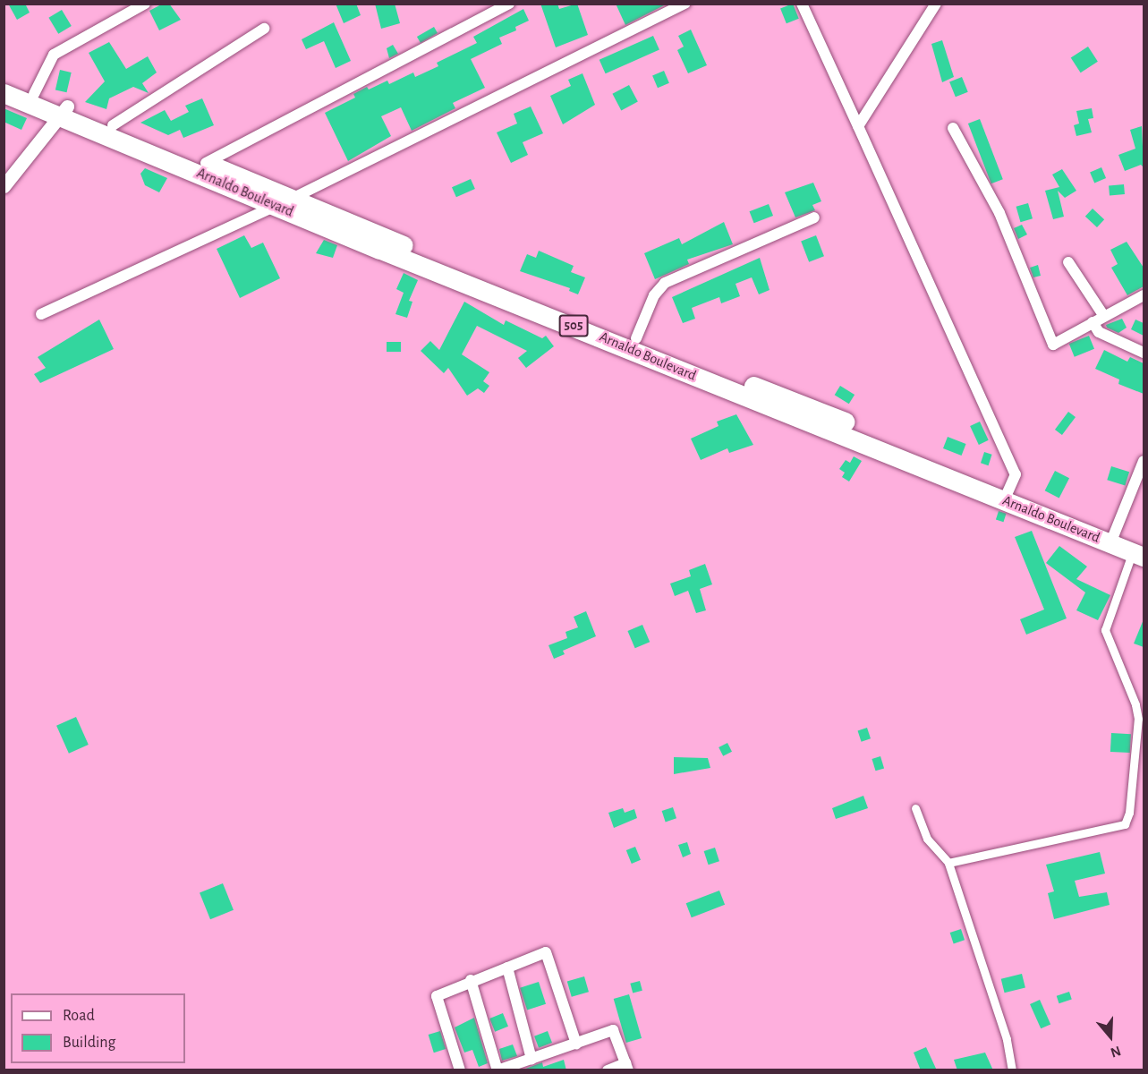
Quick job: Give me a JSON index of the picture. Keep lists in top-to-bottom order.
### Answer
{
  "streets": {
    "highway": ["Arnaldo Boulevard", "505"]
  },
  "legend": ["Road", "Building"],
  "north": "bottom"
}
